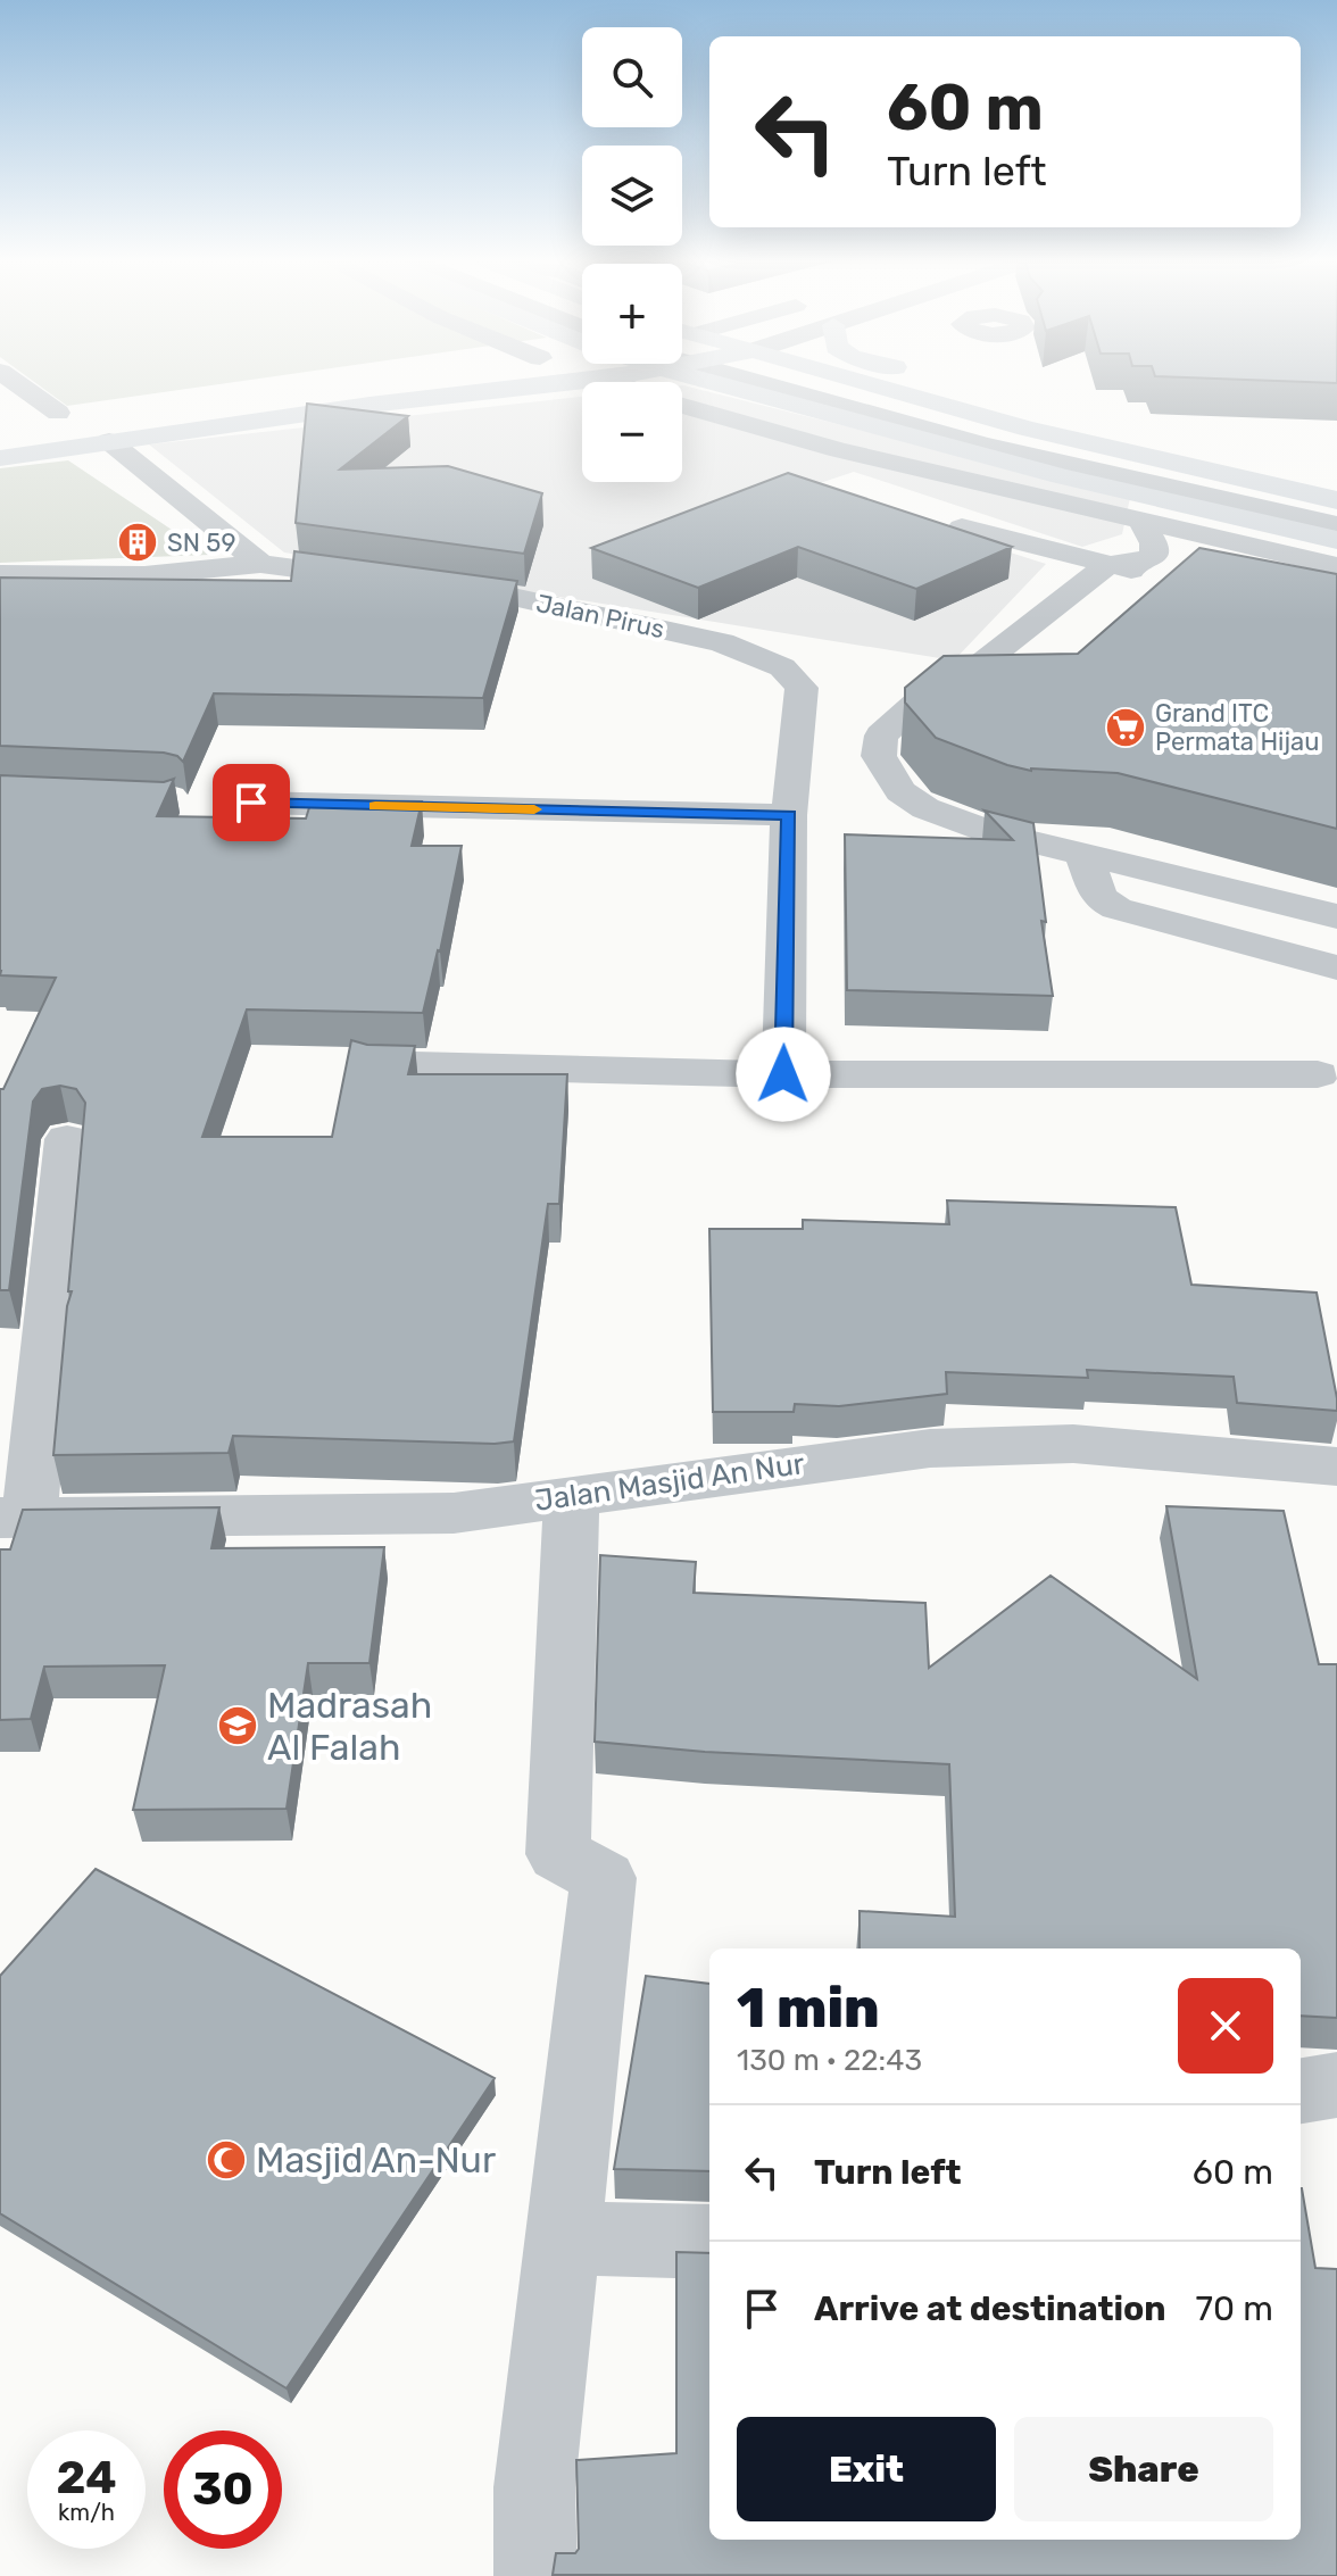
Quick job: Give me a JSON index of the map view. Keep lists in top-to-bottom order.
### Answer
{
  "streets": {
    "street": ["Jalan Pirus", "Jalan Masjid An Nur"]
  },
  "places": {
    "building": ["SN 59"],
    "supermarket": ["Grand ITC Permata Hijau"],
    "school or university": ["Madrasah Al Falah"],
    "mosque": ["Masjid An-Nur"]
  },
  "page": {
    "map_buttons": ["+", "−"],
    "turn": ["60 m", "Turn left"],
    "heading": ["1 min", "130 m · 22:43"],
    "list": [
      {
        "name": "Turn left",
        "value": "60 m"
      },
      {
        "name": "Arrive at destination",
        "value": "70 m"
      }
    ],
    "buttons": ["Exit", "Share"],
    "speed": "24 km/h",
    "limit": "30"
  }
}
